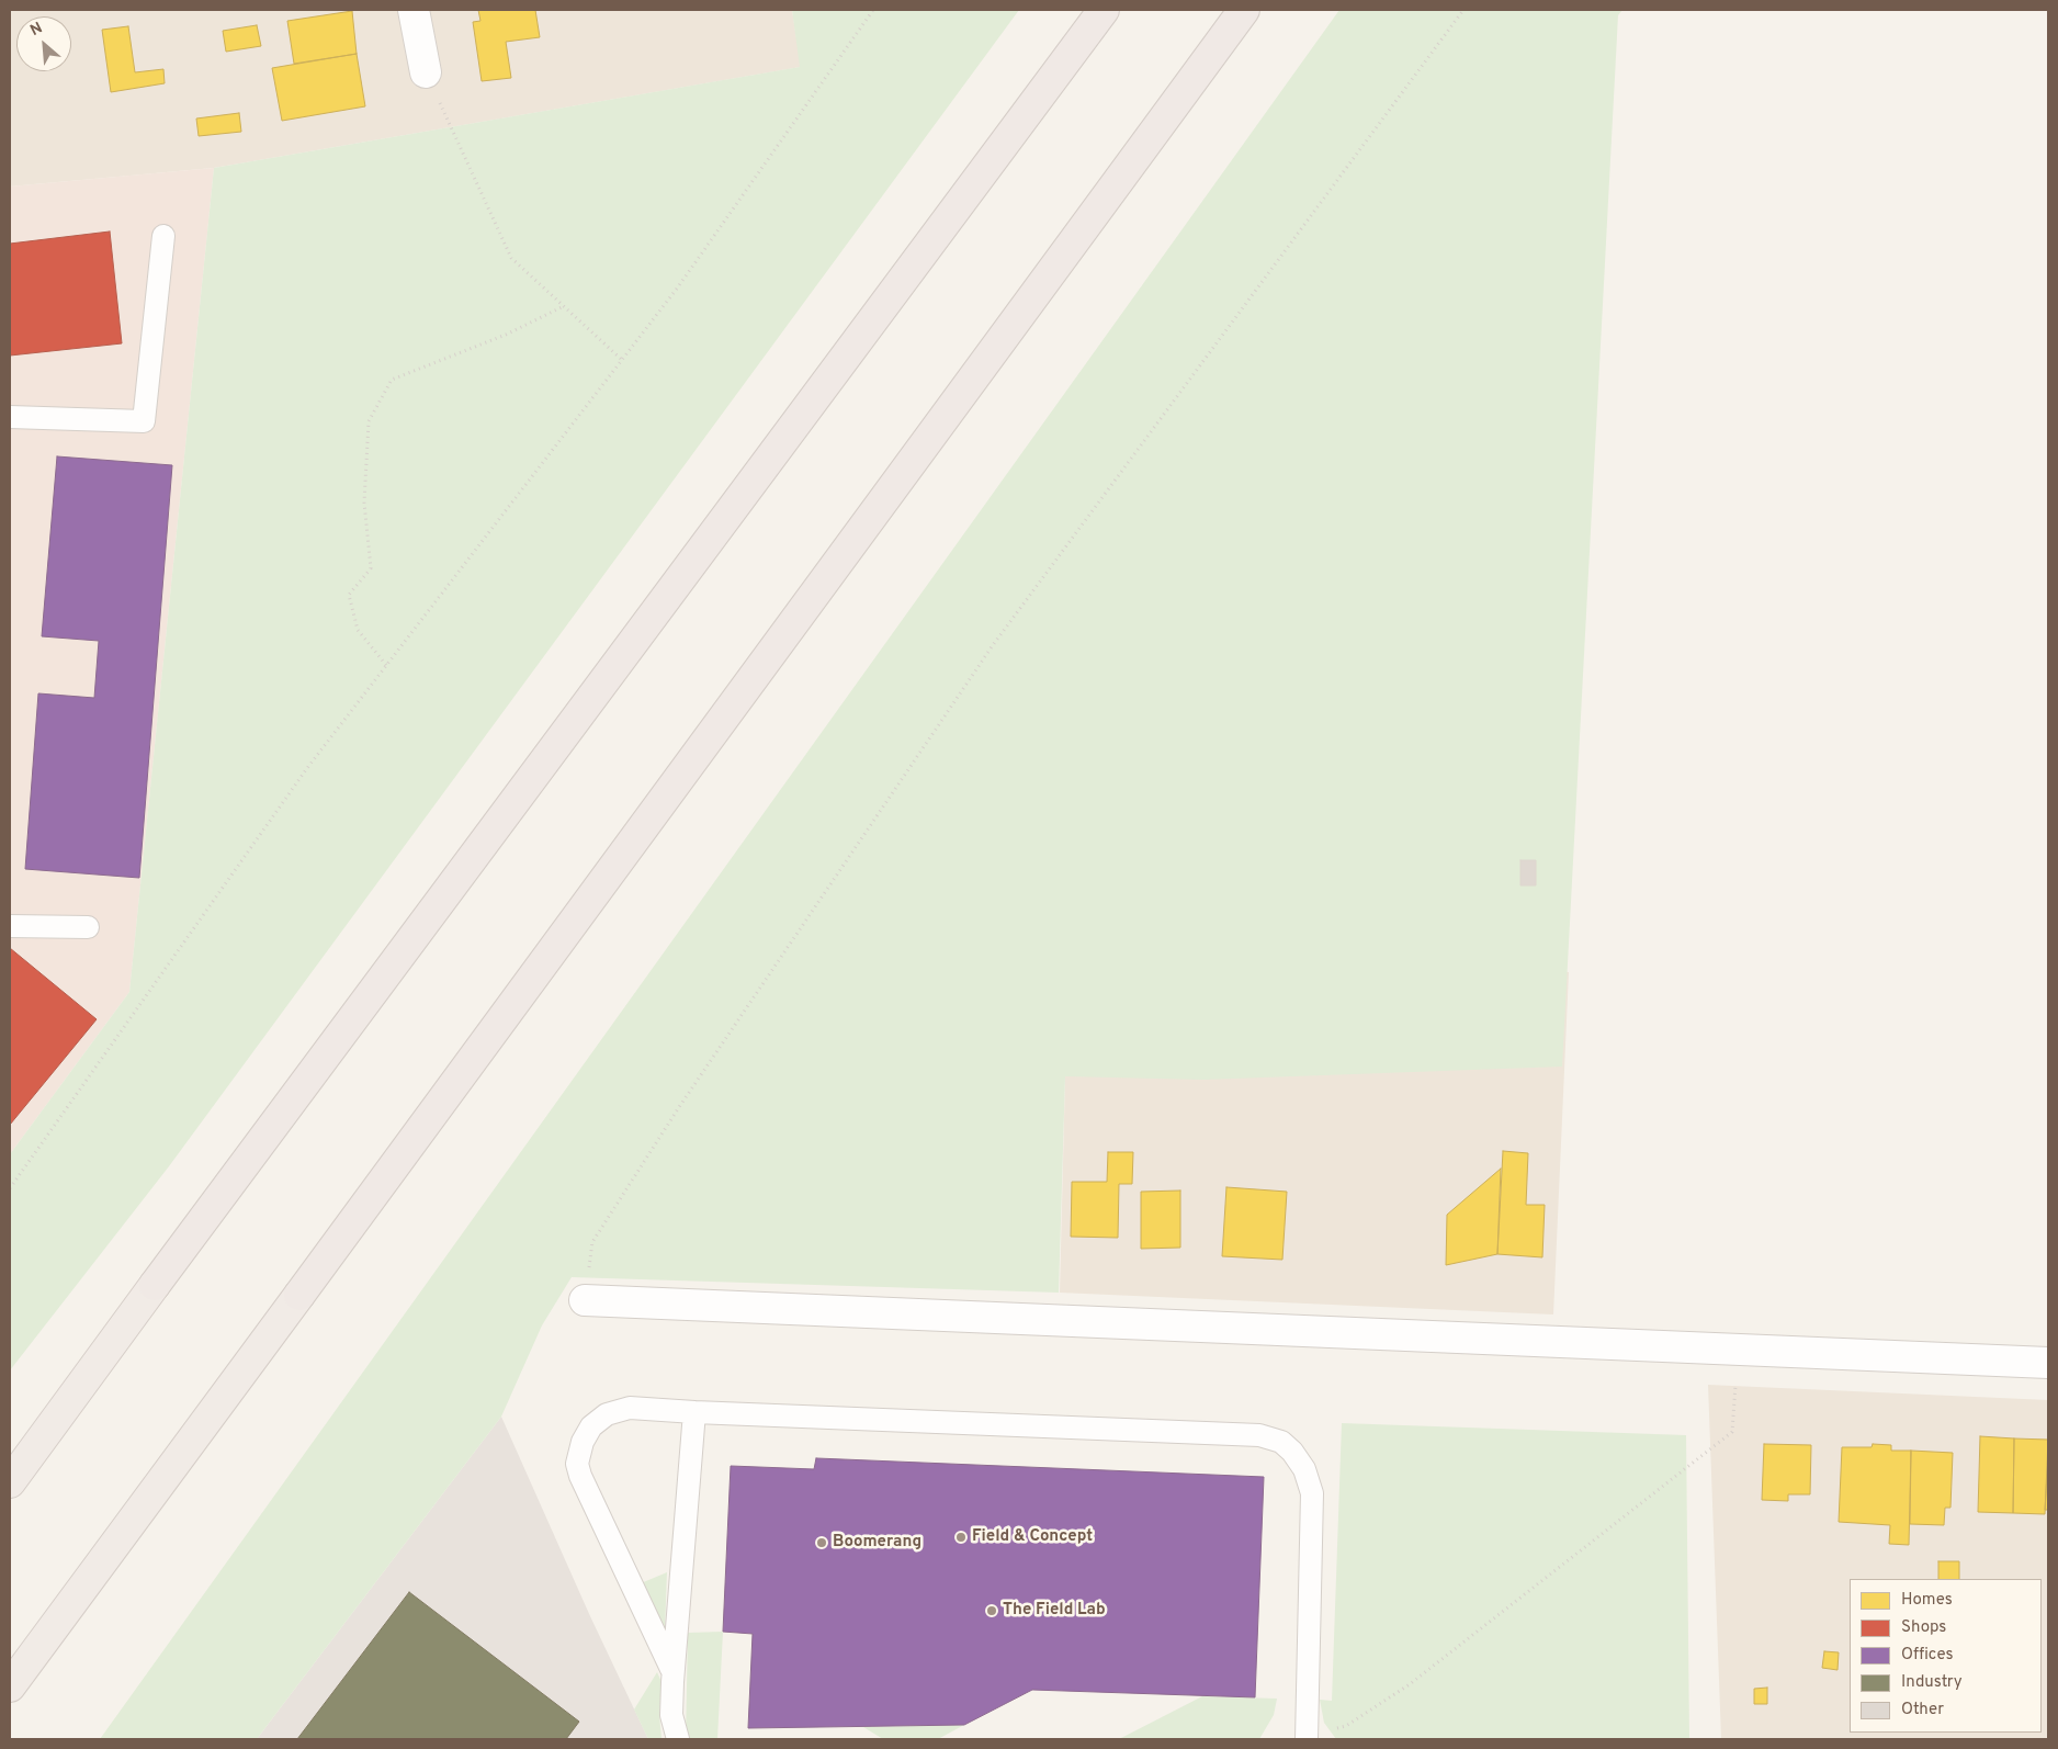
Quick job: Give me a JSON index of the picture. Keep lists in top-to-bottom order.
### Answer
{
  "places": ["Field & Concept", "Boomerang", "The Field Lab"],
  "legend": [
    "Homes",
    "Shops",
    "Offices",
    "Industry",
    "Other"
  ],
  "north": "top left"
}
